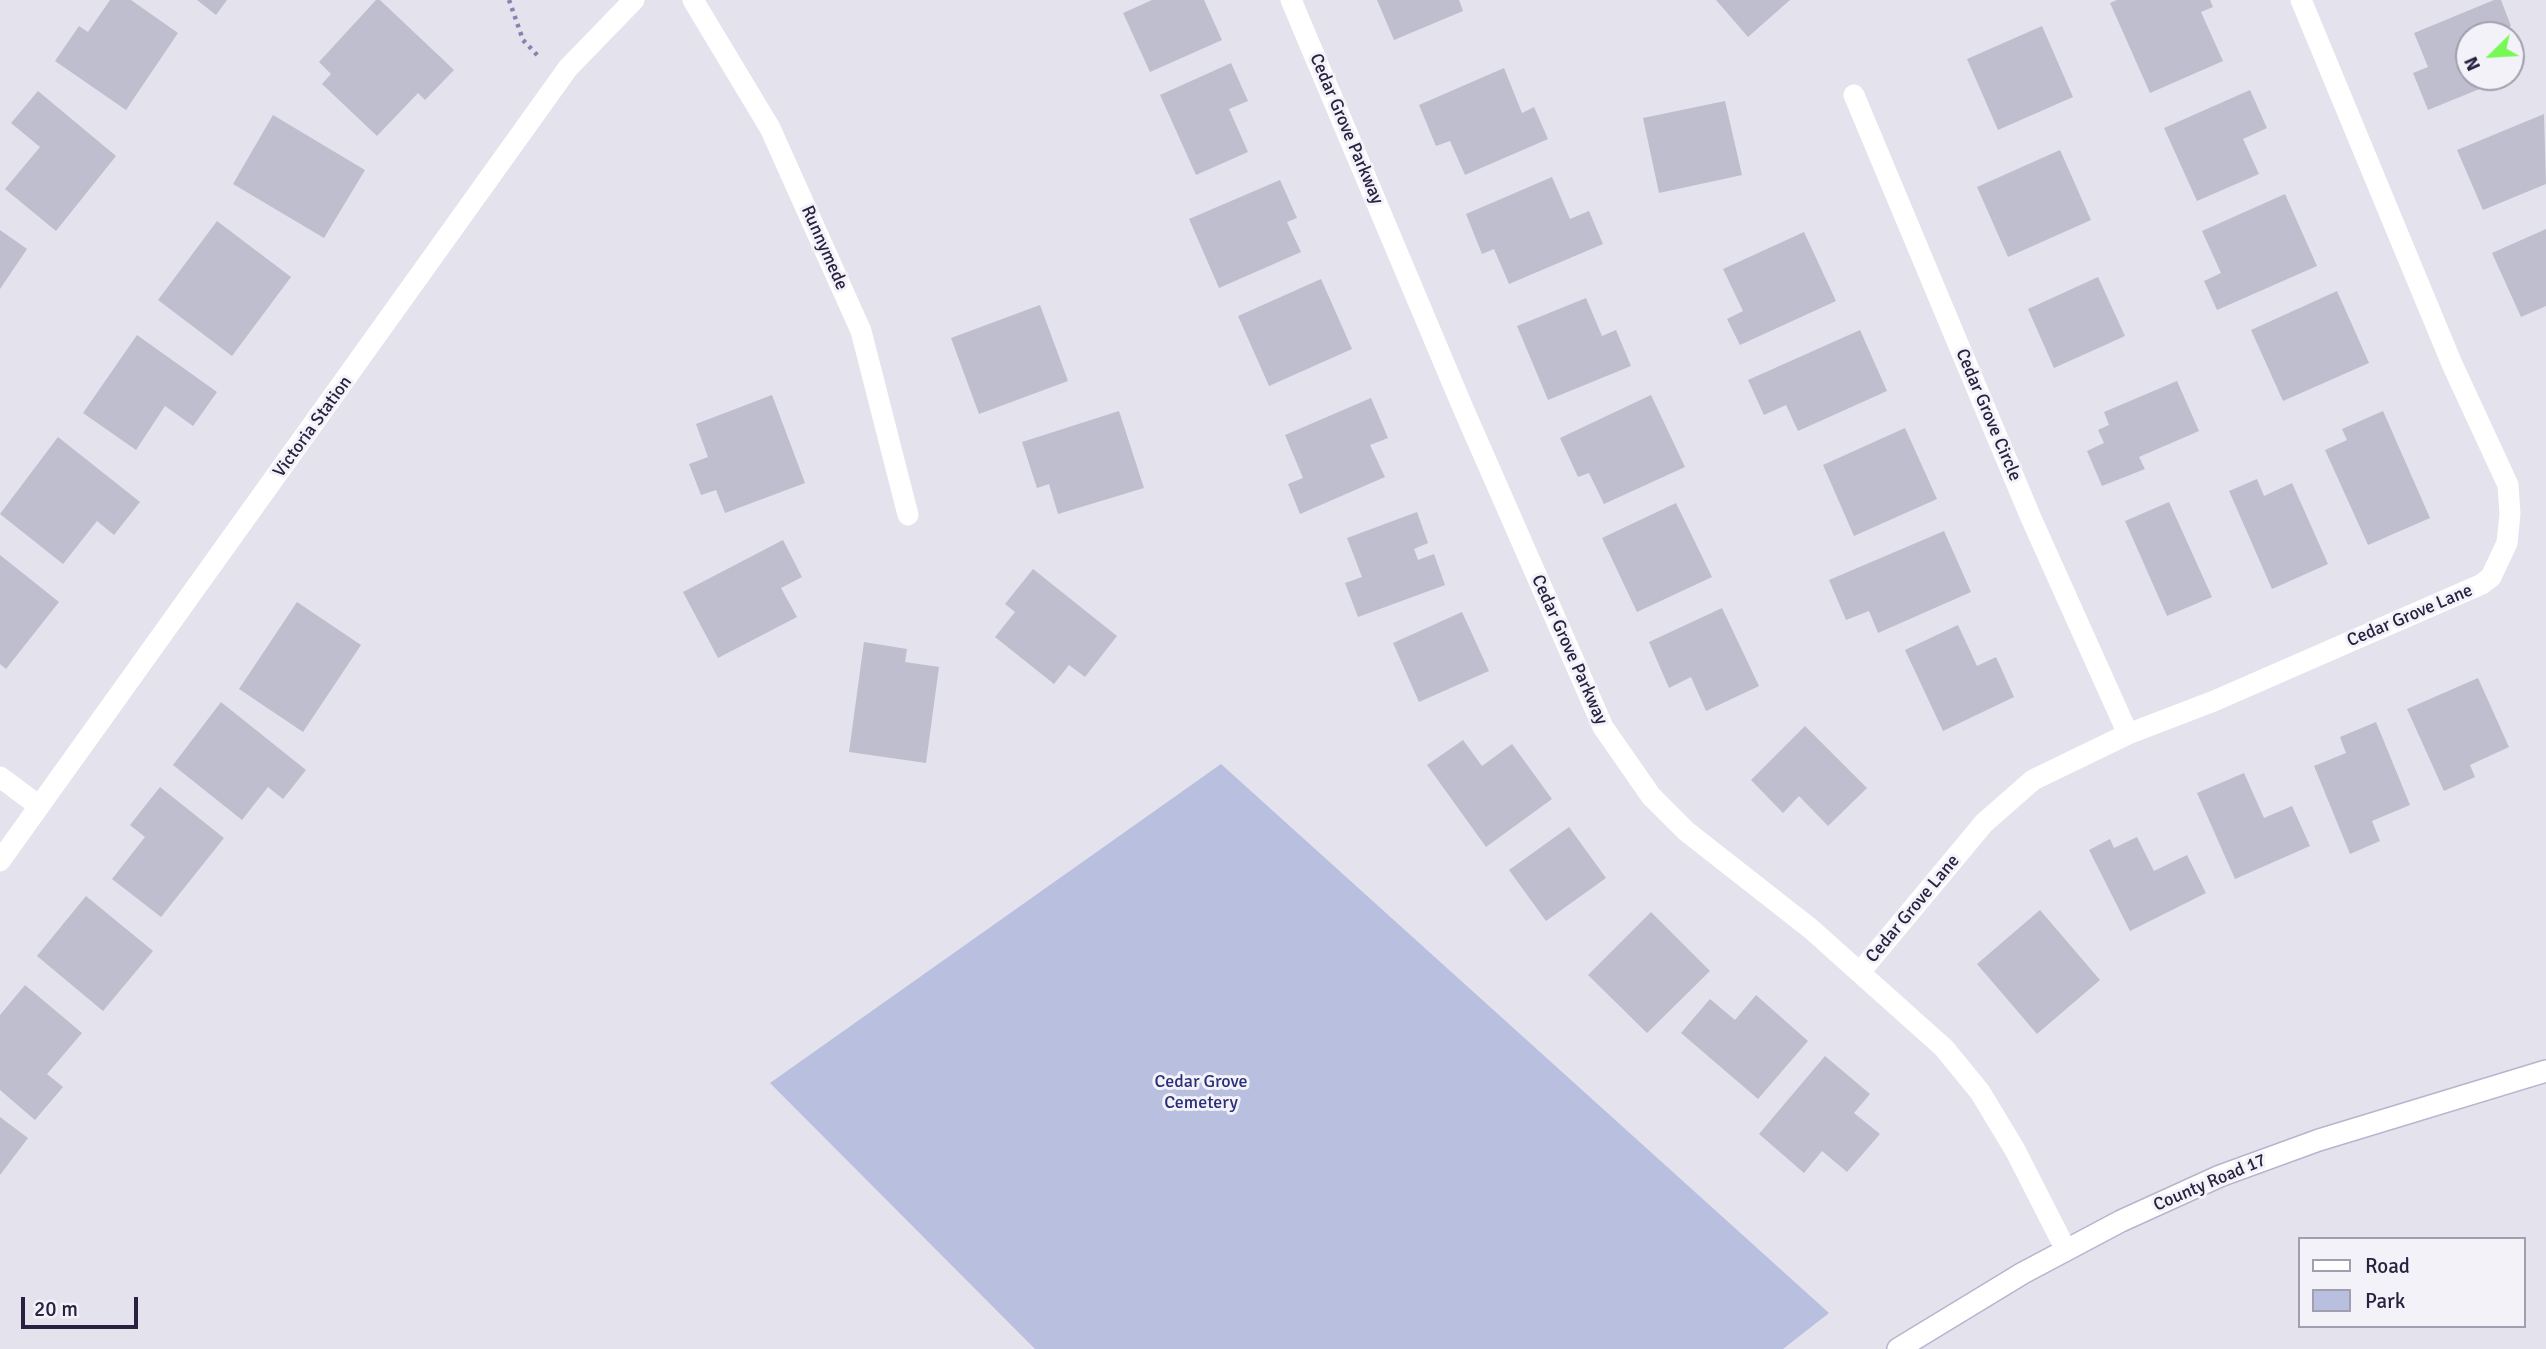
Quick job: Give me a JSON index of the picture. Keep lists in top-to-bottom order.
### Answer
{
  "streets": {
    "street": [
      "Cedar Grove Parkway",
      "Runnymede",
      "Cedar Grove Circle",
      "Victoria Station",
      "Cedar Grove Lane",
      "County Road 17"
    ]
  },
  "crossings": [
    ["Cedar Grove Parkway", "Cedar Grove Lane"],
    ["Cedar Grove Parkway", "County Road 17"],
    ["Cedar Grove Circle", "Cedar Grove Lane"]
  ],
  "parks": ["Cedar Grove Cemetery"],
  "legend": ["Road", "Park"],
  "scale_bar": "20 m",
  "north": "bottom left"
}
